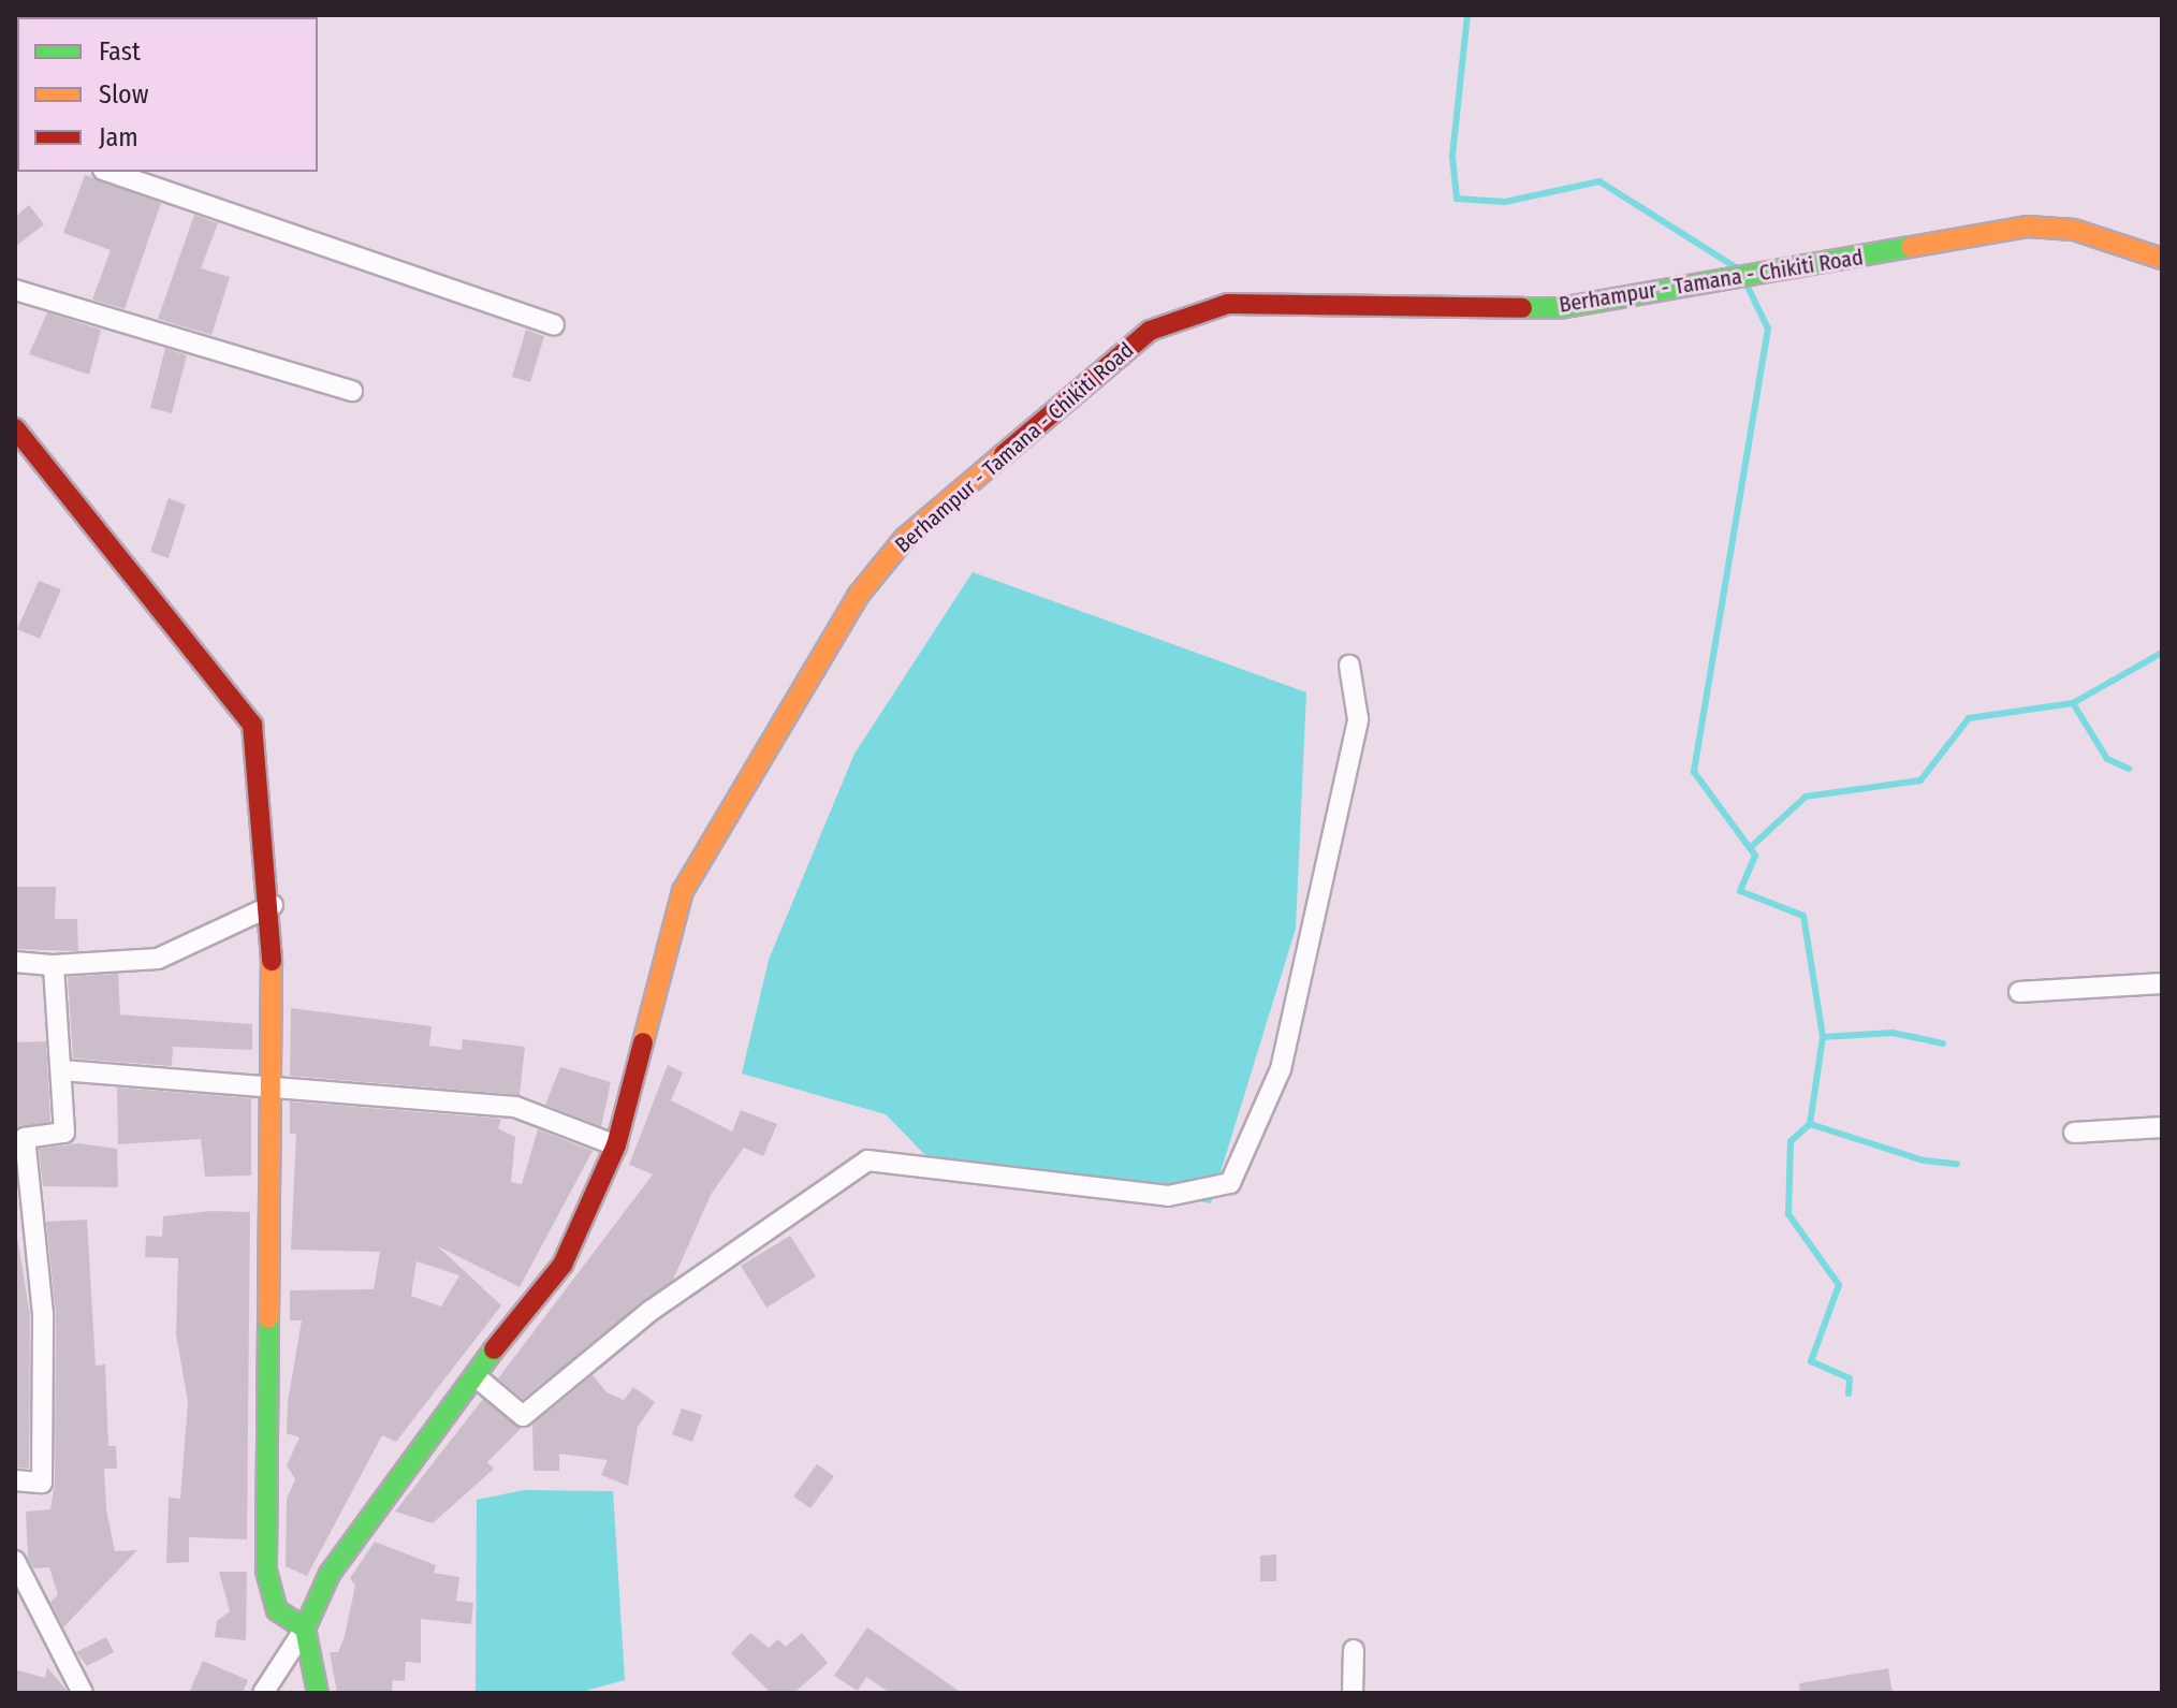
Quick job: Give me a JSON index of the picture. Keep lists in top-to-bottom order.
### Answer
{
  "streets": {
    "main road": ["Berhampur - Tamana - Chikiti Road"]
  },
  "legend": ["Fast", "Slow", "Jam"]
}
